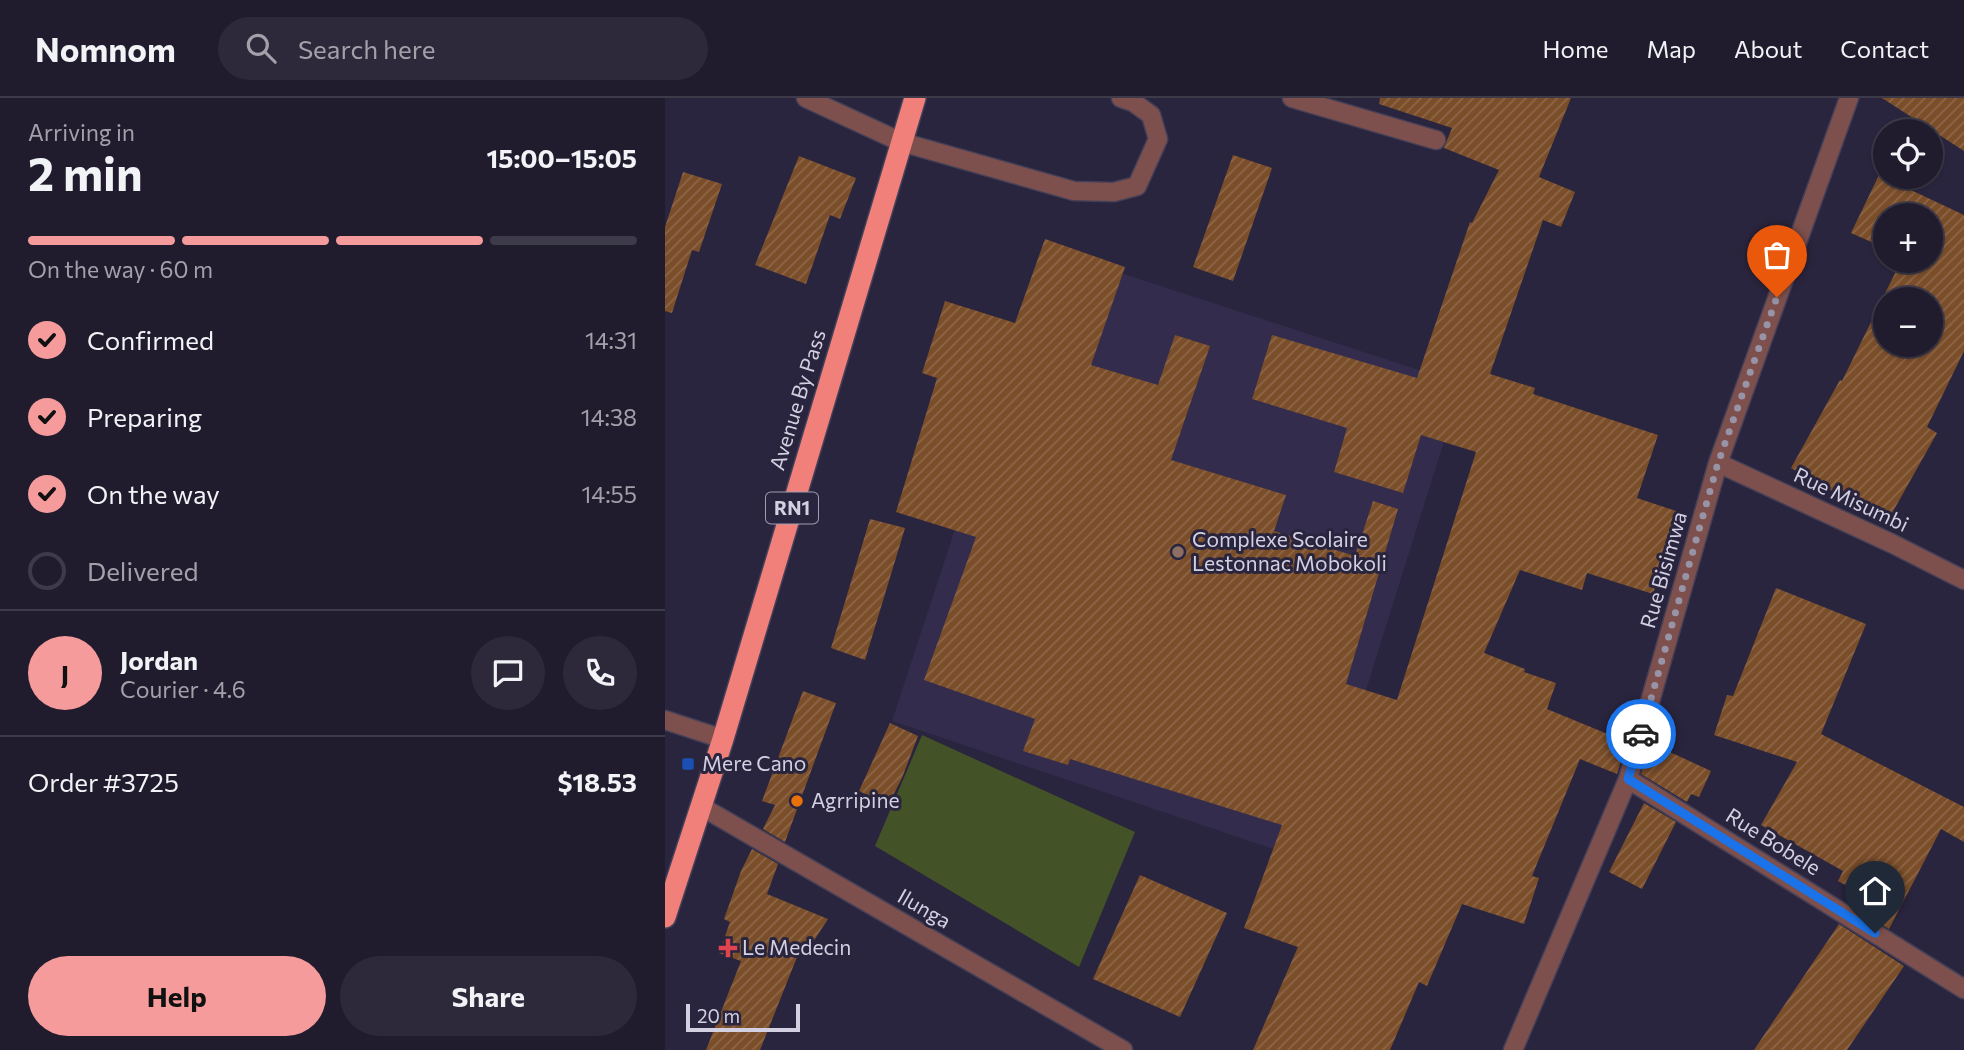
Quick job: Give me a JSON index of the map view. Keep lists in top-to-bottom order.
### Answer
{
  "streets": {
    "highway": ["Avenue By Pass", "RN1"],
    "street": [
      "Rue Misumbi",
      "Rue Bisimwa",
      "Rue Bobele",
      "Ilunga"
    ]
  },
  "crossings": [
    ["Avenue By Pass", "Ilunga"],
    ["Rue Misumbi", "Rue Bisimwa"],
    ["Rue Bisimwa", "Rue Bobele"]
  ],
  "places": {
    "other": ["Complexe Scolaire Lestonnac Mobokoli", "Agrripine"],
    "transit": ["Mere Cano"],
    "health": ["Le Medecin"]
  },
  "scale_bar": "20 m",
  "page": {
    "header": "Nomnom",
    "search": "Search here",
    "nav": [
      "Home",
      "Map",
      "About",
      "Contact"
    ],
    "heading": ["2 min", "Arriving in", "15:00–15:05"],
    "panel": [
      "Jordan",
      "Courier · 4.6",
      "Order #3725",
      "$18.53"
    ],
    "map_buttons": ["+", "−"],
    "bar": "On the way · 60 m",
    "list": [
      ["Confirmed", "14:31"],
      ["Preparing", "14:38"],
      ["On the way", "14:55"],
      "Delivered"
    ],
    "round": "J",
    "buttons": ["Help", "Share"],
    "scale": "20 m"
  }
}
